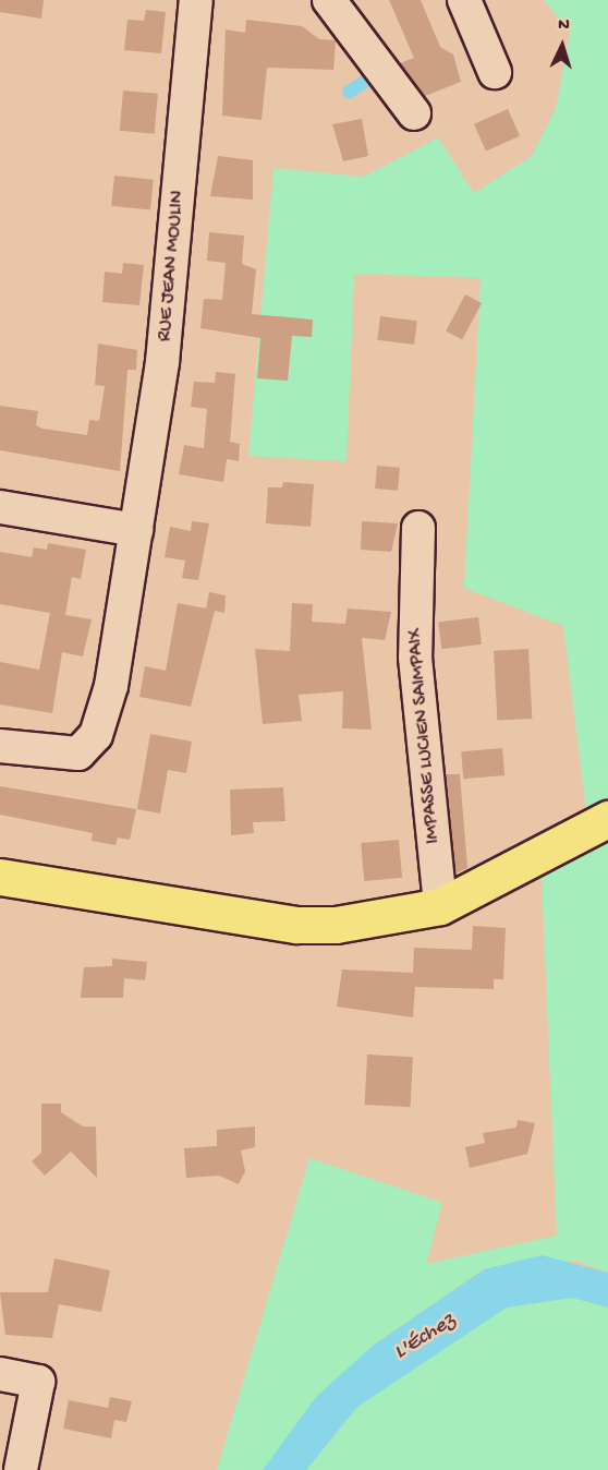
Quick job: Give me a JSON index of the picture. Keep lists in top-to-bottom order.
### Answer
{
  "streets": {
    "street": ["RUE JEAN MOULIN", "IMPASSE LUCIEN SAIMPAIX"]
  },
  "water": ["L'Échez"],
  "north": "top"
}
